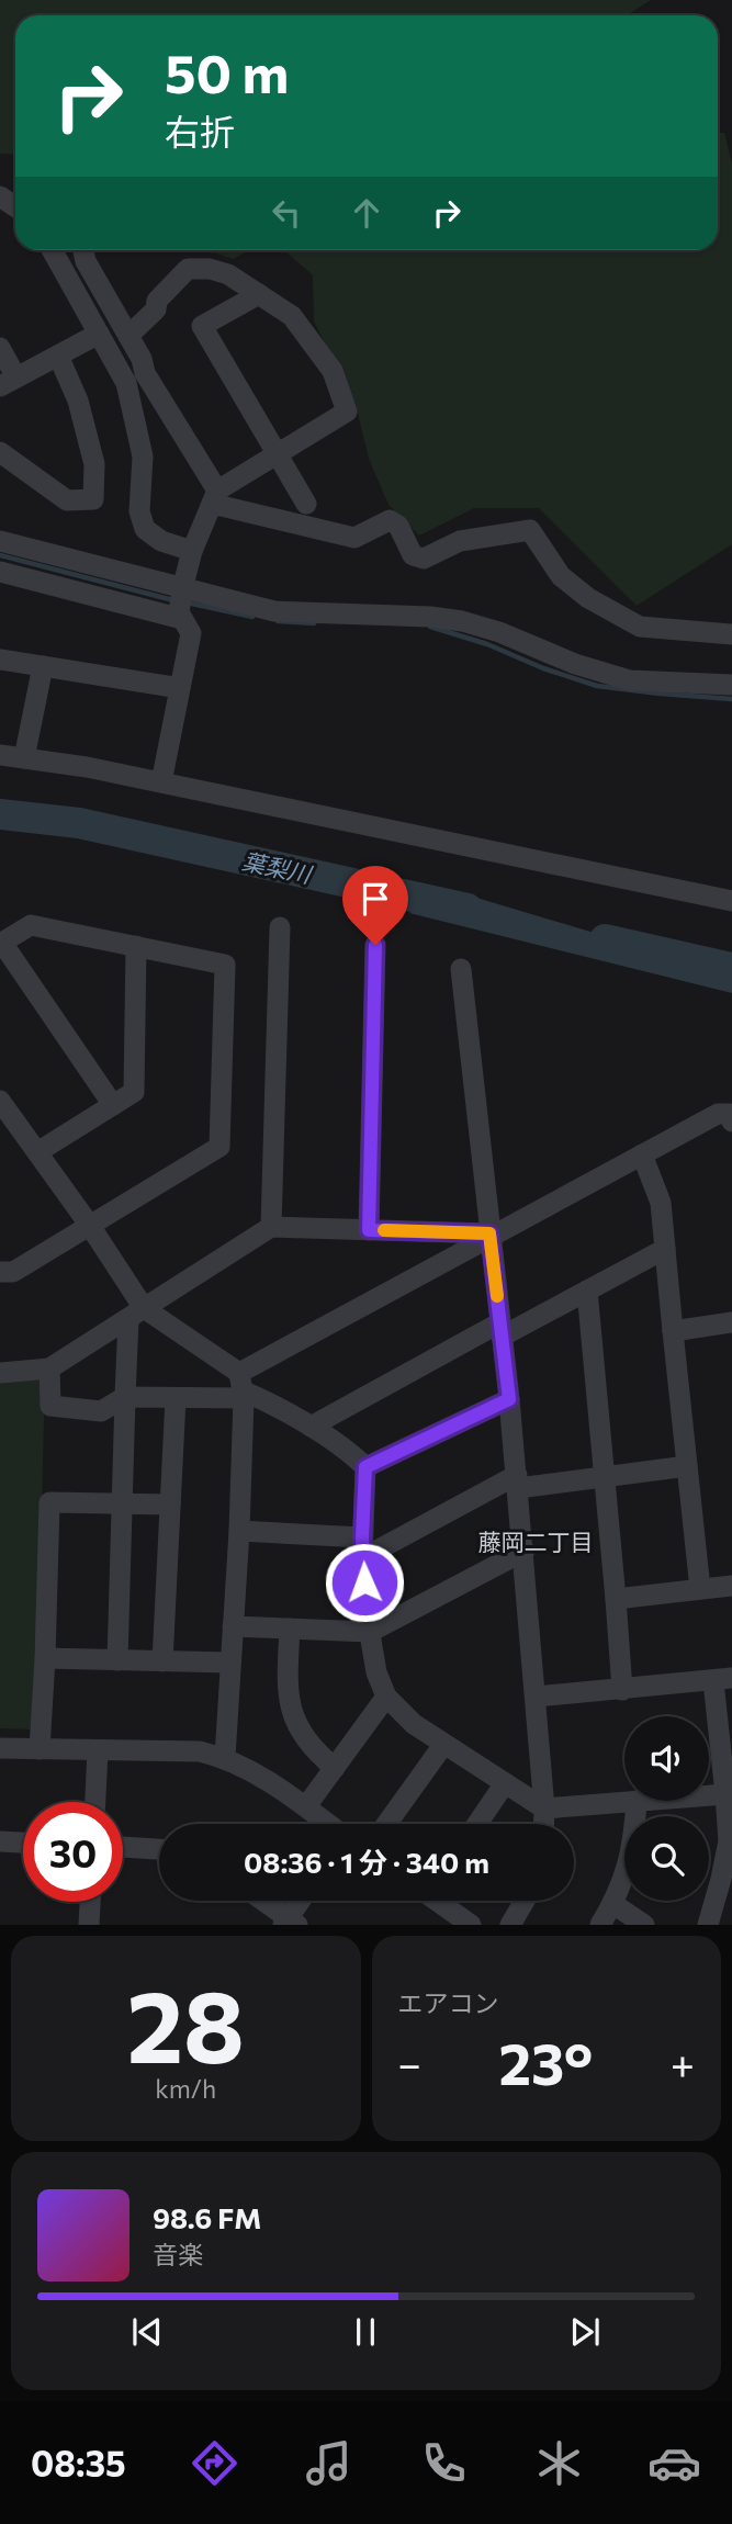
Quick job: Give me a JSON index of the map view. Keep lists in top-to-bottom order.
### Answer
{
  "districts": ["藤岡二丁目"],
  "water": ["葉梨川"],
  "page": {
    "turn": ["50 m", "右折"],
    "limit": "30",
    "trip": "08:36 · 1 分 · 340 m",
    "tile": [
      ["28", "km/h"],
      "エアコン"
    ],
    "heat": ["−", "23°", "+"],
    "song": ["98.6 FM", "音楽"],
    "tabs": "08:35"
  }
}
